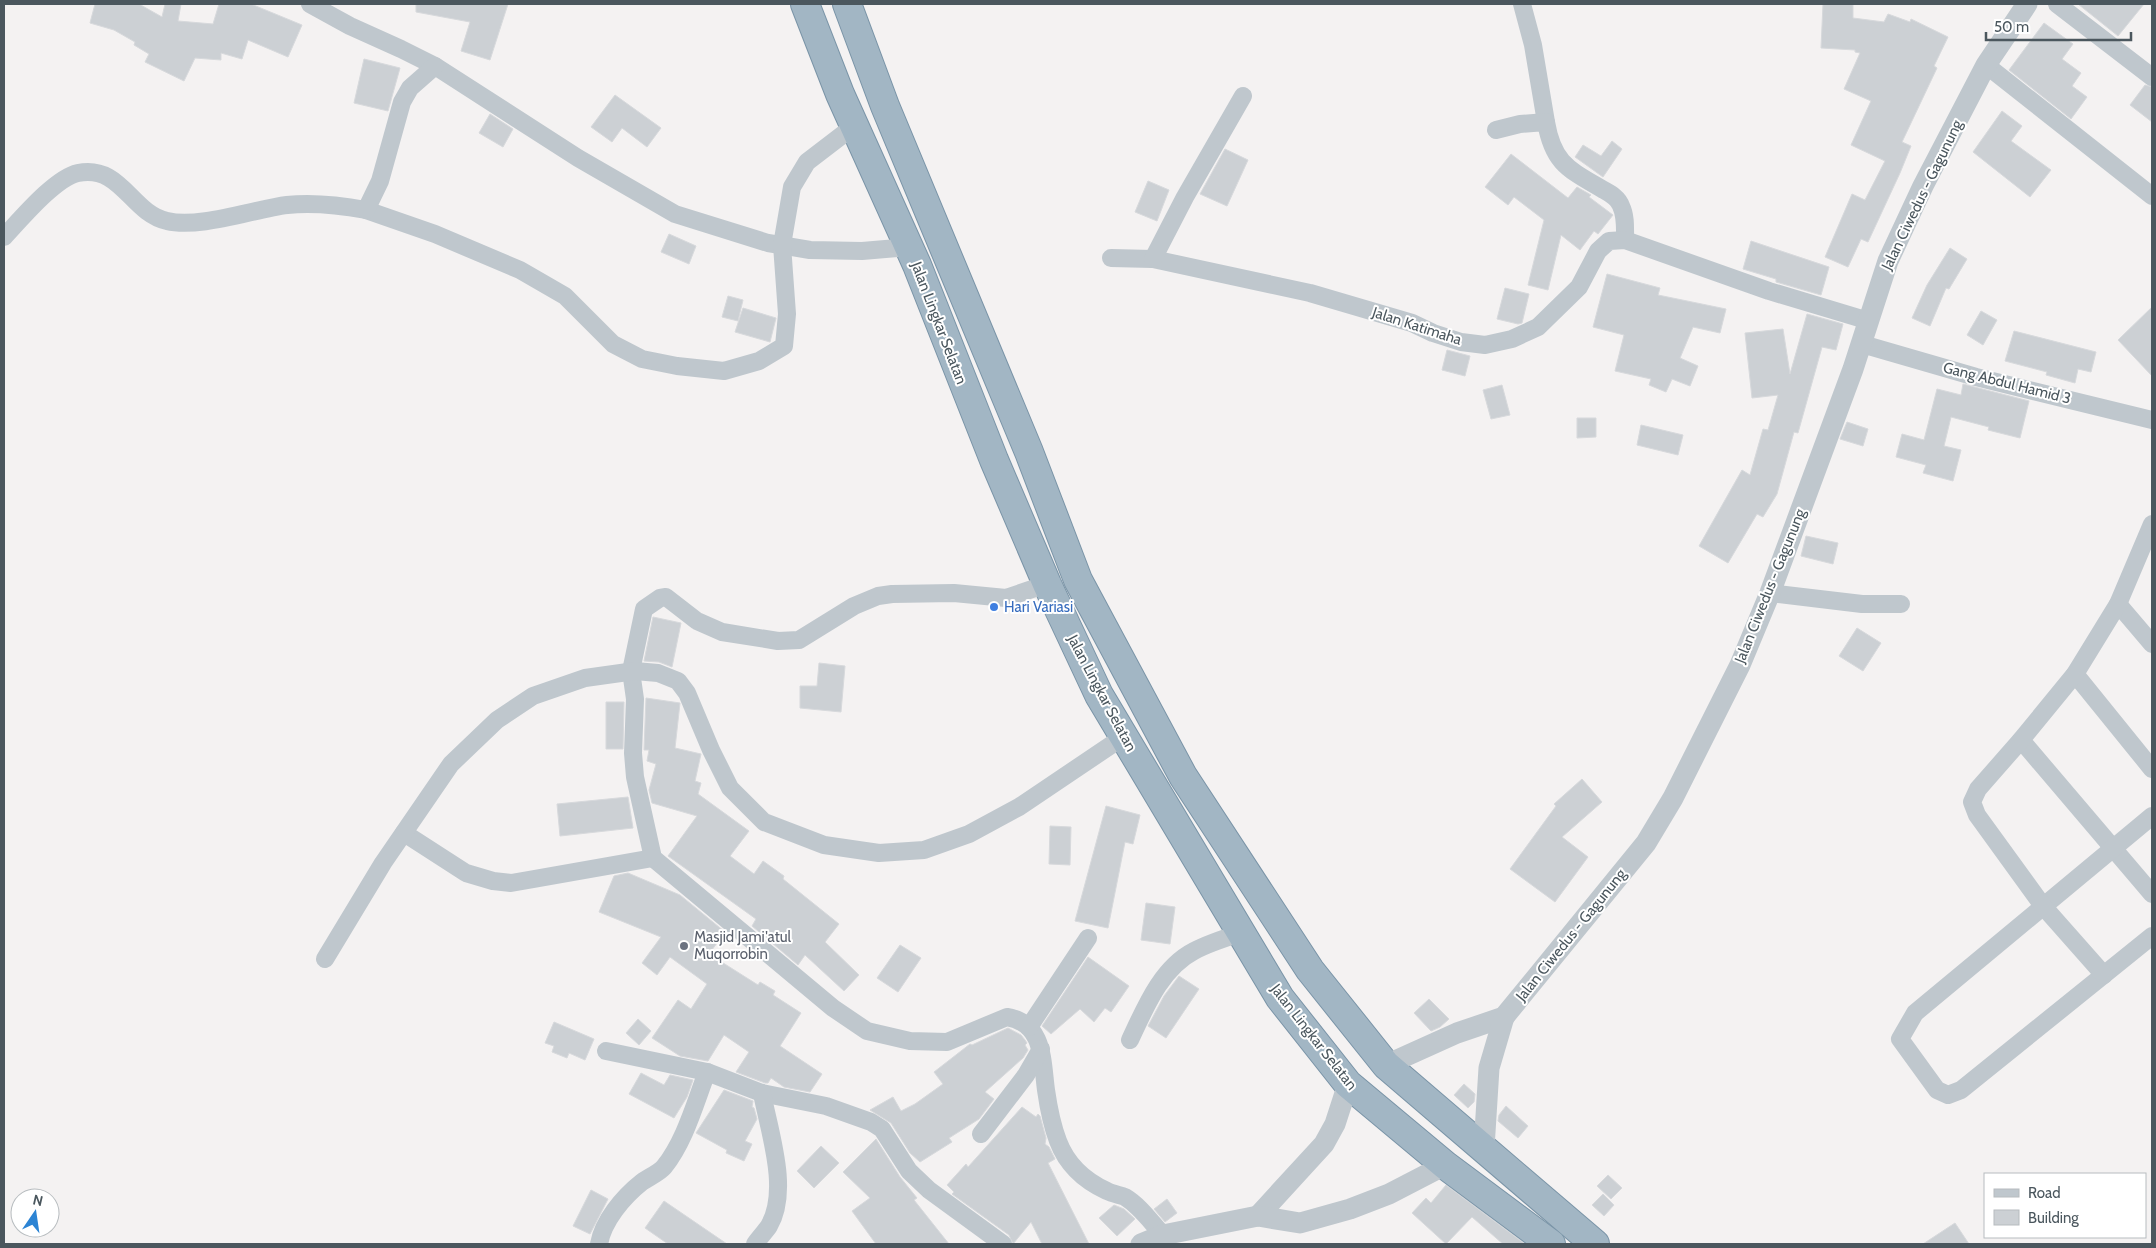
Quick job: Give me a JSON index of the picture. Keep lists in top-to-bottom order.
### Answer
{
  "streets": {
    "highway": ["Jalan Lingkar Selatan"],
    "street": ["Jalan Ciwedus - Gagunung", "Jalan Katimaha", "Gang Abdul Hamid 3"]
  },
  "crossings": [
    ["Jalan Ciwedus - Gagunung", "Gang Abdul Hamid 3"]
  ],
  "places": ["Hari Variasi", "Masjid Jami'atul Muqorrobin"],
  "legend": ["Road", "Building"],
  "scale_bar": "50 m",
  "north": "top"
}
